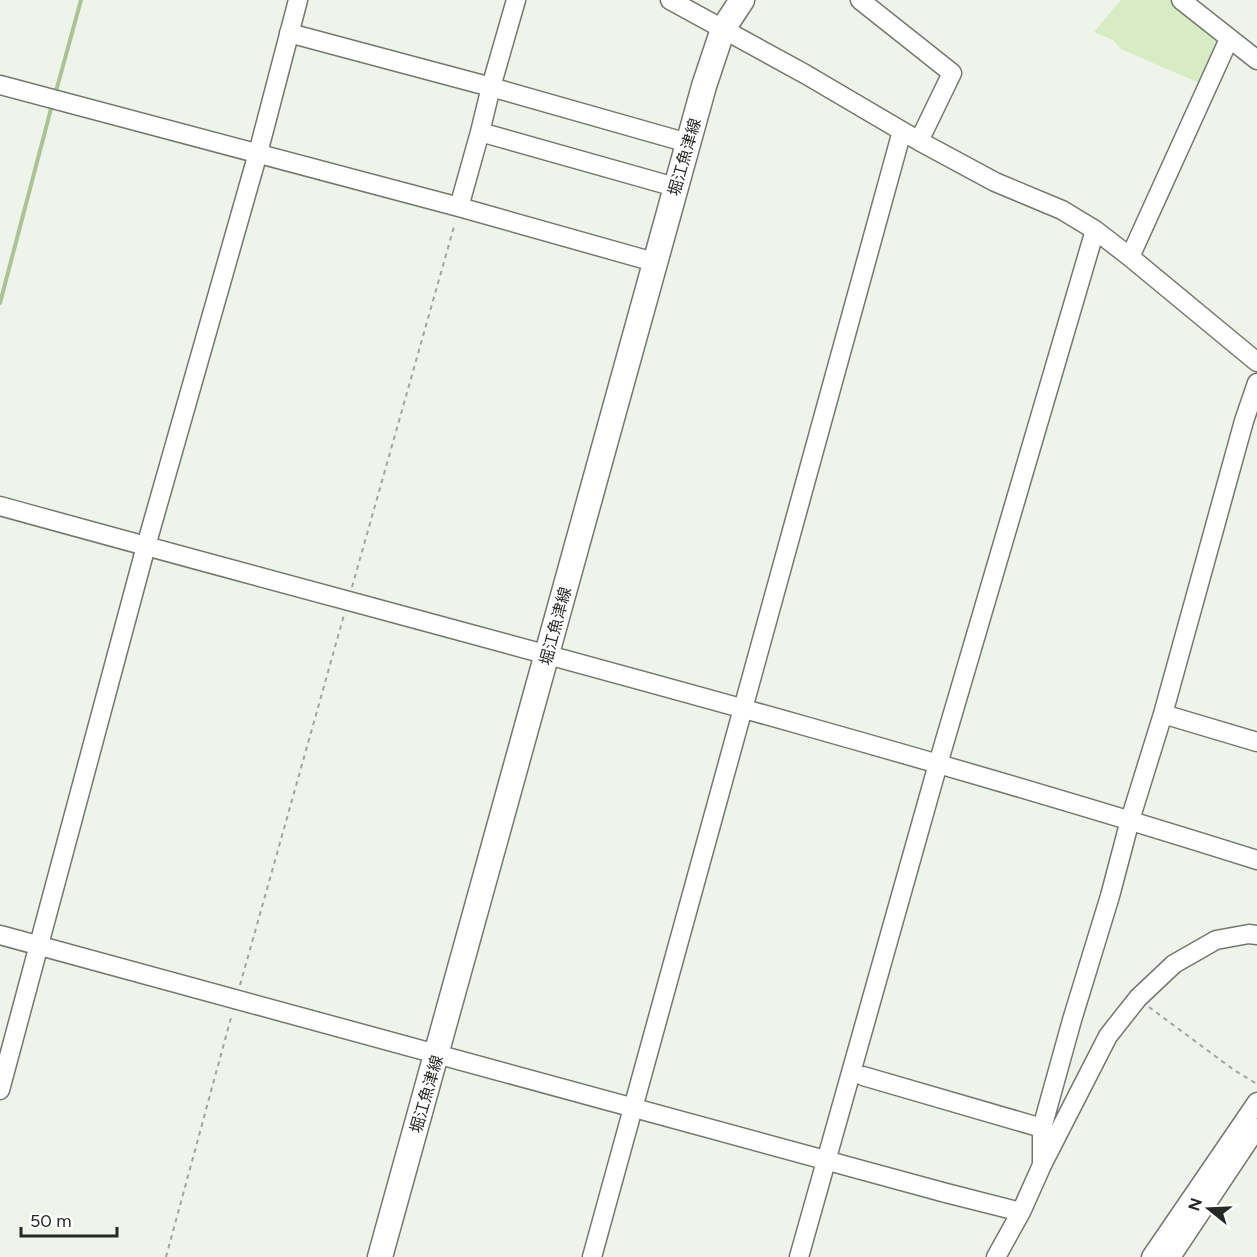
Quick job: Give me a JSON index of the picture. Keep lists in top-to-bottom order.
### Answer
{
  "streets": {
    "main road": ["堀江魚津線"]
  },
  "scale_bar": "50 m",
  "north": "left"
}
